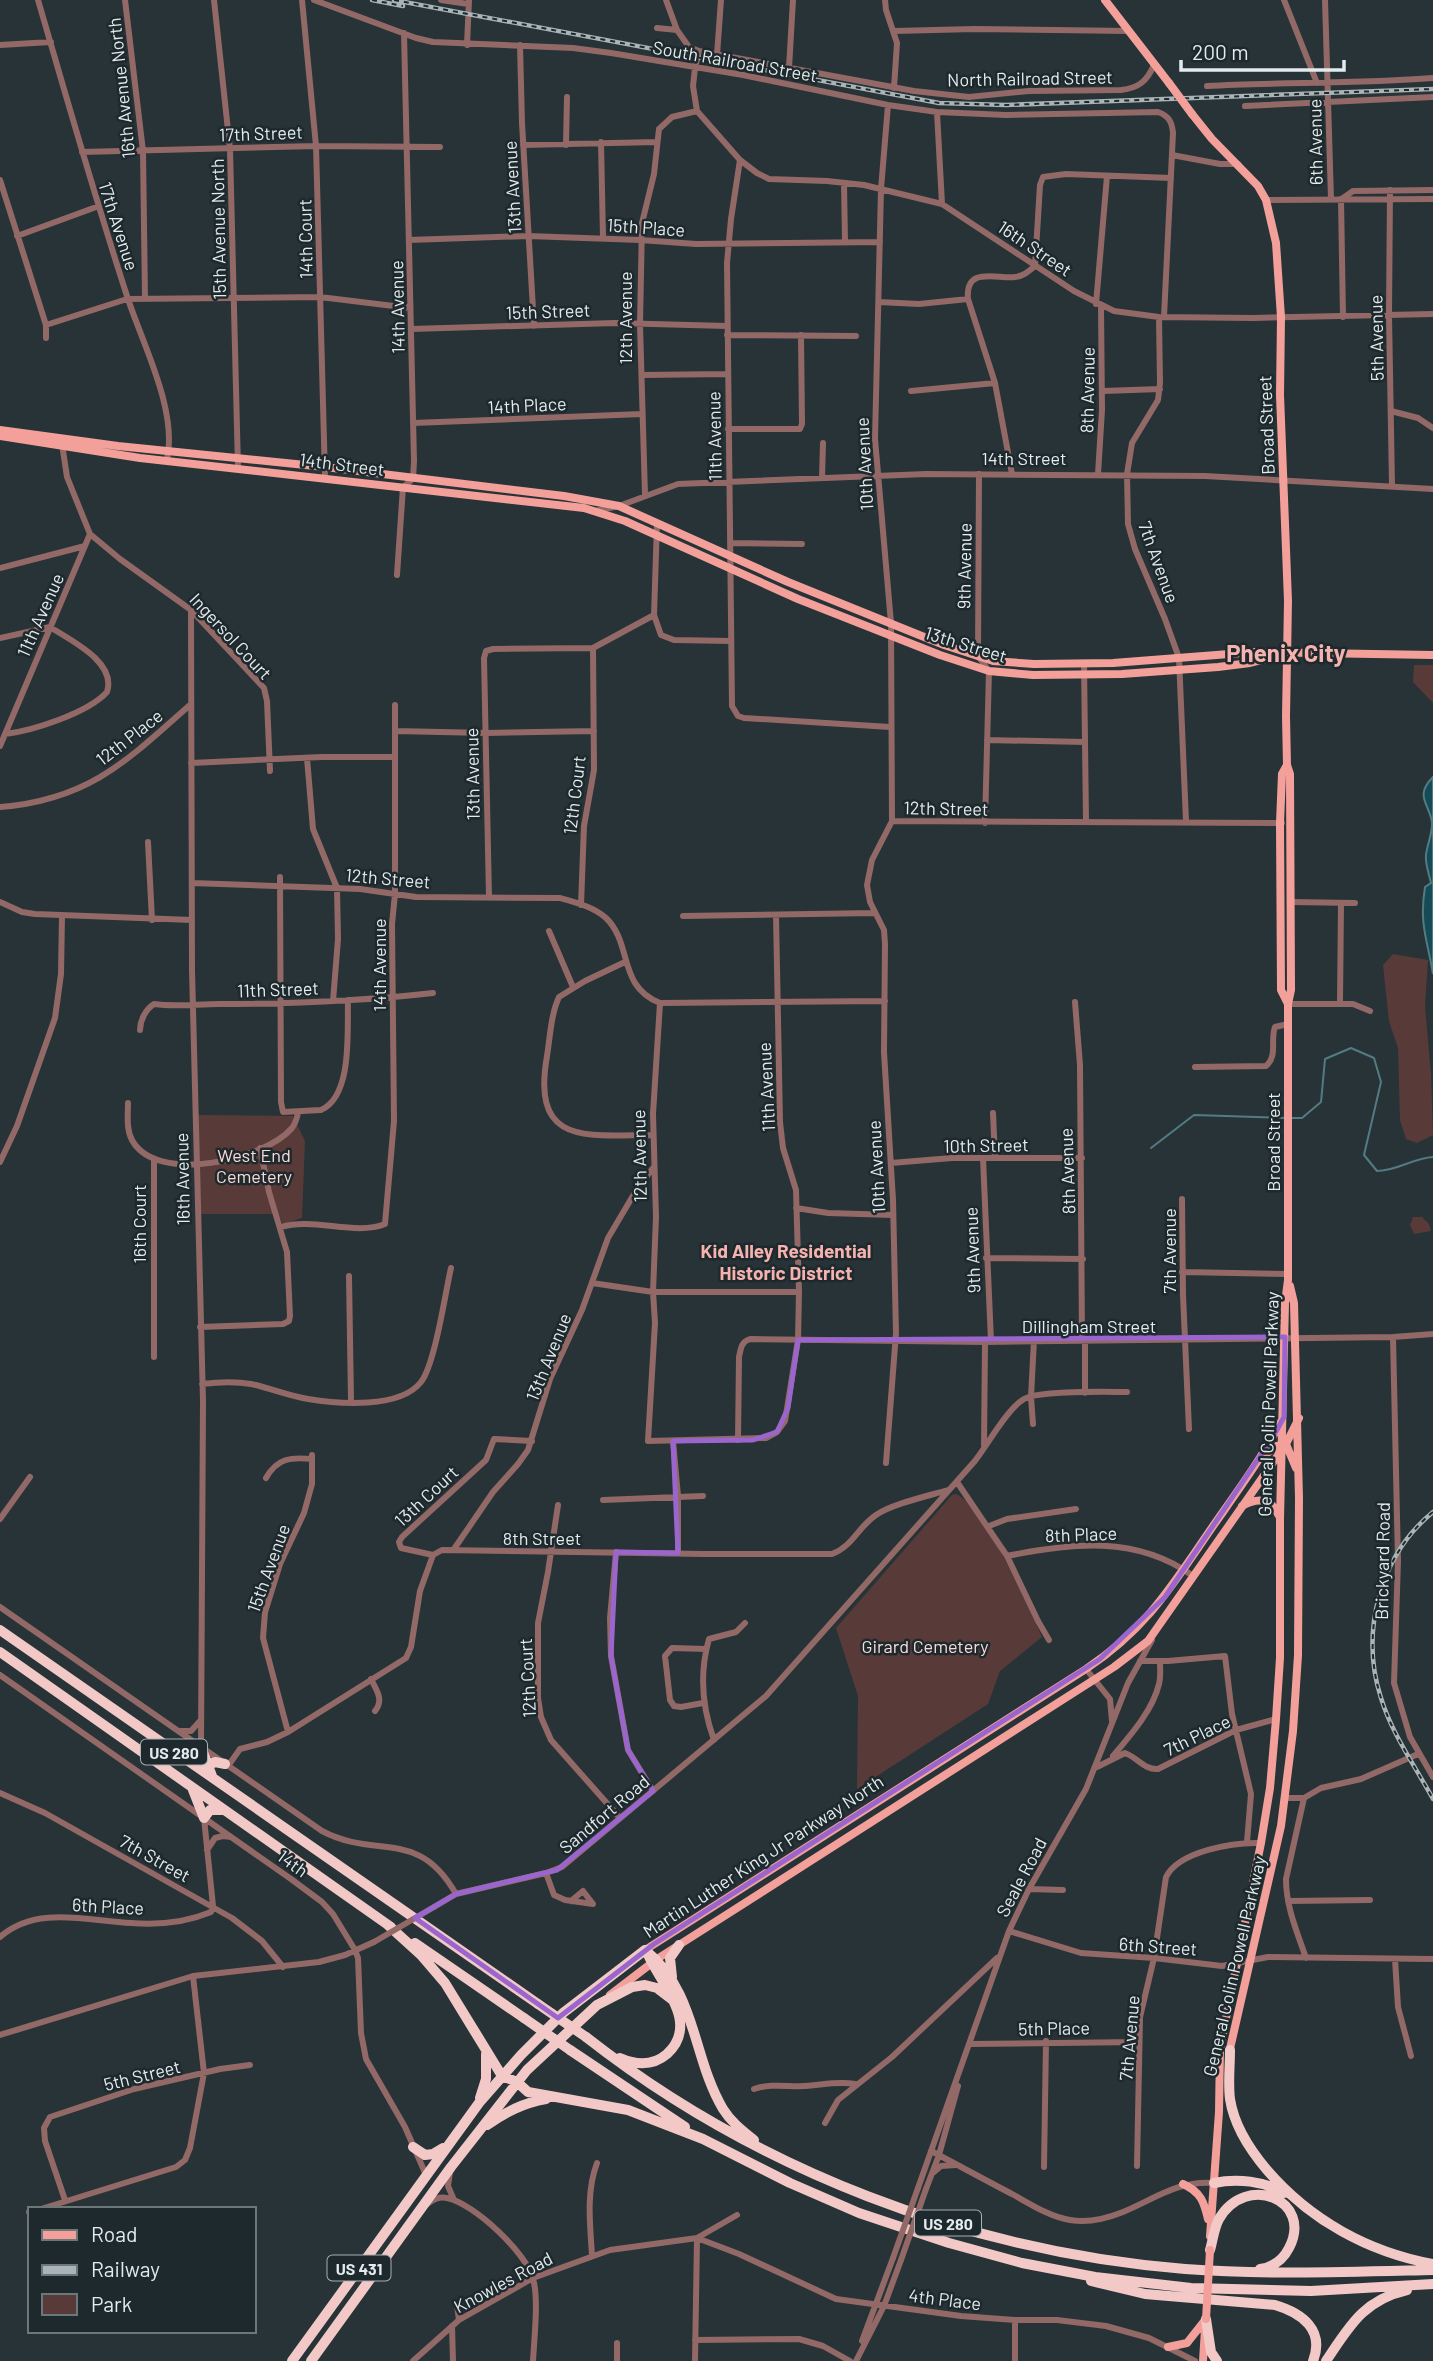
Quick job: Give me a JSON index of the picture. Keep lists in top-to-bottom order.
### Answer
{
  "streets": {
    "highway": ["US 280", "Martin Luther King Jr Parkway North", "US 431"],
    "main road": [
      "Broad Street",
      "14th Street",
      "13th Street",
      "General Colin Powell Parkway"
    ],
    "street": [
      "South Railroad Street",
      "North Railroad Street",
      "16th Avenue North",
      "17th Street",
      "6th Avenue",
      "13th Avenue",
      "17th Avenue",
      "15th Place",
      "15th Avenue North",
      "14th Court",
      "16th Street",
      "14th Avenue",
      "15th Street",
      "12th Avenue",
      "5th Avenue",
      "8th Avenue",
      "14th Place",
      "11th Avenue",
      "10th Avenue",
      "7th Avenue",
      "9th Avenue",
      "Ingersol Court",
      "12th Place",
      "12th Court",
      "12th Street",
      "11th Street",
      "10th Street",
      "16th Avenue",
      "16th Court",
      "Dillingham Street",
      "13th Court",
      "8th Place",
      "8th Street",
      "Brickyard Road",
      "15th Avenue",
      "7th Place",
      "Sandfort Road",
      "7th Street",
      "14th",
      "Seale Road",
      "6th Place",
      "6th Street",
      "5th Place",
      "5th Street",
      "Knowles Road",
      "4th Place"
    ]
  },
  "crossings": [
    ["South Railroad Street", "13th Avenue"],
    ["South Railroad Street", "14th Avenue"],
    ["South Railroad Street", "10th Avenue"],
    ["South Railroad Street", "7th Avenue"],
    ["North Railroad Street", "Broad Street"],
    ["16th Avenue North", "17th Street"],
    ["17th Street", "17th Avenue"],
    ["17th Street", "15th Avenue North"],
    ["17th Street", "14th Court"],
    ["17th Street", "14th Avenue"],
    ["6th Avenue", "16th Street"],
    ["13th Avenue", "15th Place"],
    ["13th Avenue", "15th Street"],
    ["13th Avenue", "12th Avenue"],
    ["13th Avenue", "12th Court"],
    ["13th Avenue", "12th Street"],
    ["13th Avenue", "13th Court"],
    ["13th Avenue", "8th Street"],
    ["17th Avenue", "14th Street"],
    ["15th Place", "14th Avenue"],
    ["15th Place", "12th Avenue"],
    ["15th Place", "11th Avenue"],
    ["15th Place", "10th Avenue"],
    ["15th Avenue North", "14th Street"],
    ["14th Court", "14th Street"],
    ["16th Street", "5th Avenue"],
    ["16th Street", "8th Avenue"],
    ["16th Street", "Broad Street"],
    ["16th Street", "11th Avenue"],
    ["16th Street", "10th Avenue"],
    ["16th Street", "7th Avenue"],
    ["14th Avenue", "15th Street"],
    ["14th Avenue", "14th Place"],
    ["14th Avenue", "14th Street"],
    ["14th Avenue", "12th Street"],
    ["14th Avenue", "11th Street"],
    ["15th Street", "12th Avenue"],
    ["15th Street", "11th Avenue"],
    ["12th Avenue", "14th Place"],
    ["12th Avenue", "14th Street"],
    ["5th Avenue", "14th Street"],
    ["8th Avenue", "14th Street"],
    ["8th Avenue", "10th Street"],
    ["8th Avenue", "Dillingham Street"],
    ["Broad Street", "14th Street"],
    ["Broad Street", "13th Street"],
    ["Broad Street", "12th Street"],
    ["Broad Street", "General Colin Powell Parkway"],
    ["11th Avenue", "14th Street"],
    ["11th Avenue", "10th Avenue"],
    ["11th Avenue", "Ingersol Court"],
    ["11th Avenue", "13th Street"],
    ["11th Avenue", "Dillingham Street"],
    ["14th Street", "10th Avenue"],
    ["14th Street", "7th Avenue"],
    ["14th Street", "9th Avenue"],
    ["10th Avenue", "13th Street"],
    ["10th Avenue", "12th Street"],
    ["10th Avenue", "10th Street"],
    ["10th Avenue", "Dillingham Street"],
    ["7th Avenue", "13th Street"],
    ["7th Avenue", "12th Street"],
    ["7th Avenue", "Dillingham Street"],
    ["7th Avenue", "6th Street"],
    ["7th Avenue", "5th Place"],
    ["9th Avenue", "13th Street"],
    ["9th Avenue", "10th Street"],
    ["9th Avenue", "Dillingham Street"],
    ["9th Avenue", "Sandfort Road"],
    ["Ingersol Court", "16th Avenue"],
    ["12th Place", "16th Avenue"],
    ["12th Court", "12th Street"],
    ["12th Court", "8th Street"],
    ["12th Court", "Sandfort Road"],
    ["12th Street", "16th Avenue"],
    ["11th Street", "16th Avenue"],
    ["Dillingham Street", "General Colin Powell Parkway"],
    ["Dillingham Street", "Brickyard Road"],
    ["General Colin Powell Parkway", "7th Place"],
    ["General Colin Powell Parkway", "Martin Luther King Jr Parkway North"],
    ["General Colin Powell Parkway", "6th Street"],
    ["13th Court", "8th Street"],
    ["8th Place", "Martin Luther King Jr Parkway North"],
    ["8th Street", "Sandfort Road"],
    ["Sandfort Road", "7th Street"],
    ["Sandfort Road", "14th"],
    ["Martin Luther King Jr Parkway North", "14th"],
    ["Martin Luther King Jr Parkway North", "Seale Road"],
    ["Martin Luther King Jr Parkway North", "US 431"],
    ["7th Street", "6th Place"],
    ["Seale Road", "6th Street"],
    ["Seale Road", "5th Place"],
    ["Seale Road", "4th Place"],
    ["Knowles Road", "4th Place"]
  ],
  "districts": ["Phenix City", "Kid Alley Residential Historic District"],
  "parks": ["West End Cemetery", "Girard Cemetery"],
  "legend": ["Road", "Railway", "Park"],
  "scale_bar": "200 m"
}
